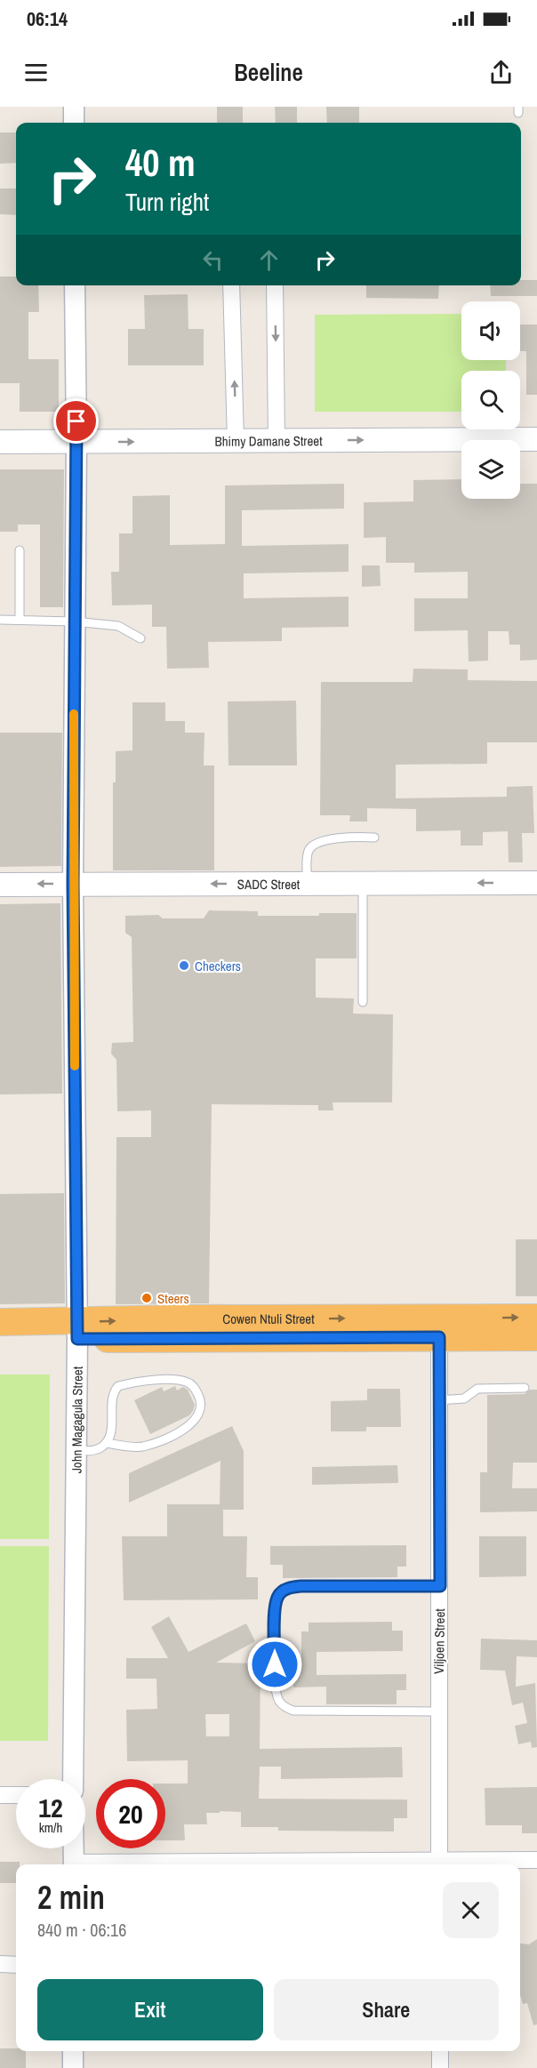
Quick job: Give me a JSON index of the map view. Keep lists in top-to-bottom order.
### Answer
{
  "streets": {
    "highway": ["Cowen Ntuli Street"],
    "main road": ["Bhimy Damane Street", "SADC Street"],
    "street": ["John Magagula Street", "Viljoen Street"]
  },
  "crossings": [
    ["Bhimy Damane Street", "John Magagula Street"],
    ["SADC Street", "John Magagula Street"],
    ["Cowen Ntuli Street", "John Magagula Street"],
    ["Cowen Ntuli Street", "Viljoen Street"]
  ],
  "one_way": ["Bhimy Damane Street", "SADC Street"],
  "places": ["Checkers", "Steers"],
  "page": {
    "status": "06:14",
    "header": "Beeline",
    "turn": ["40 m", "Turn right"],
    "speed": "12 km/h",
    "limit": "20",
    "heading": ["2 min", "840 m · 06:16"],
    "buttons": ["Exit", "Share"]
  }
}
